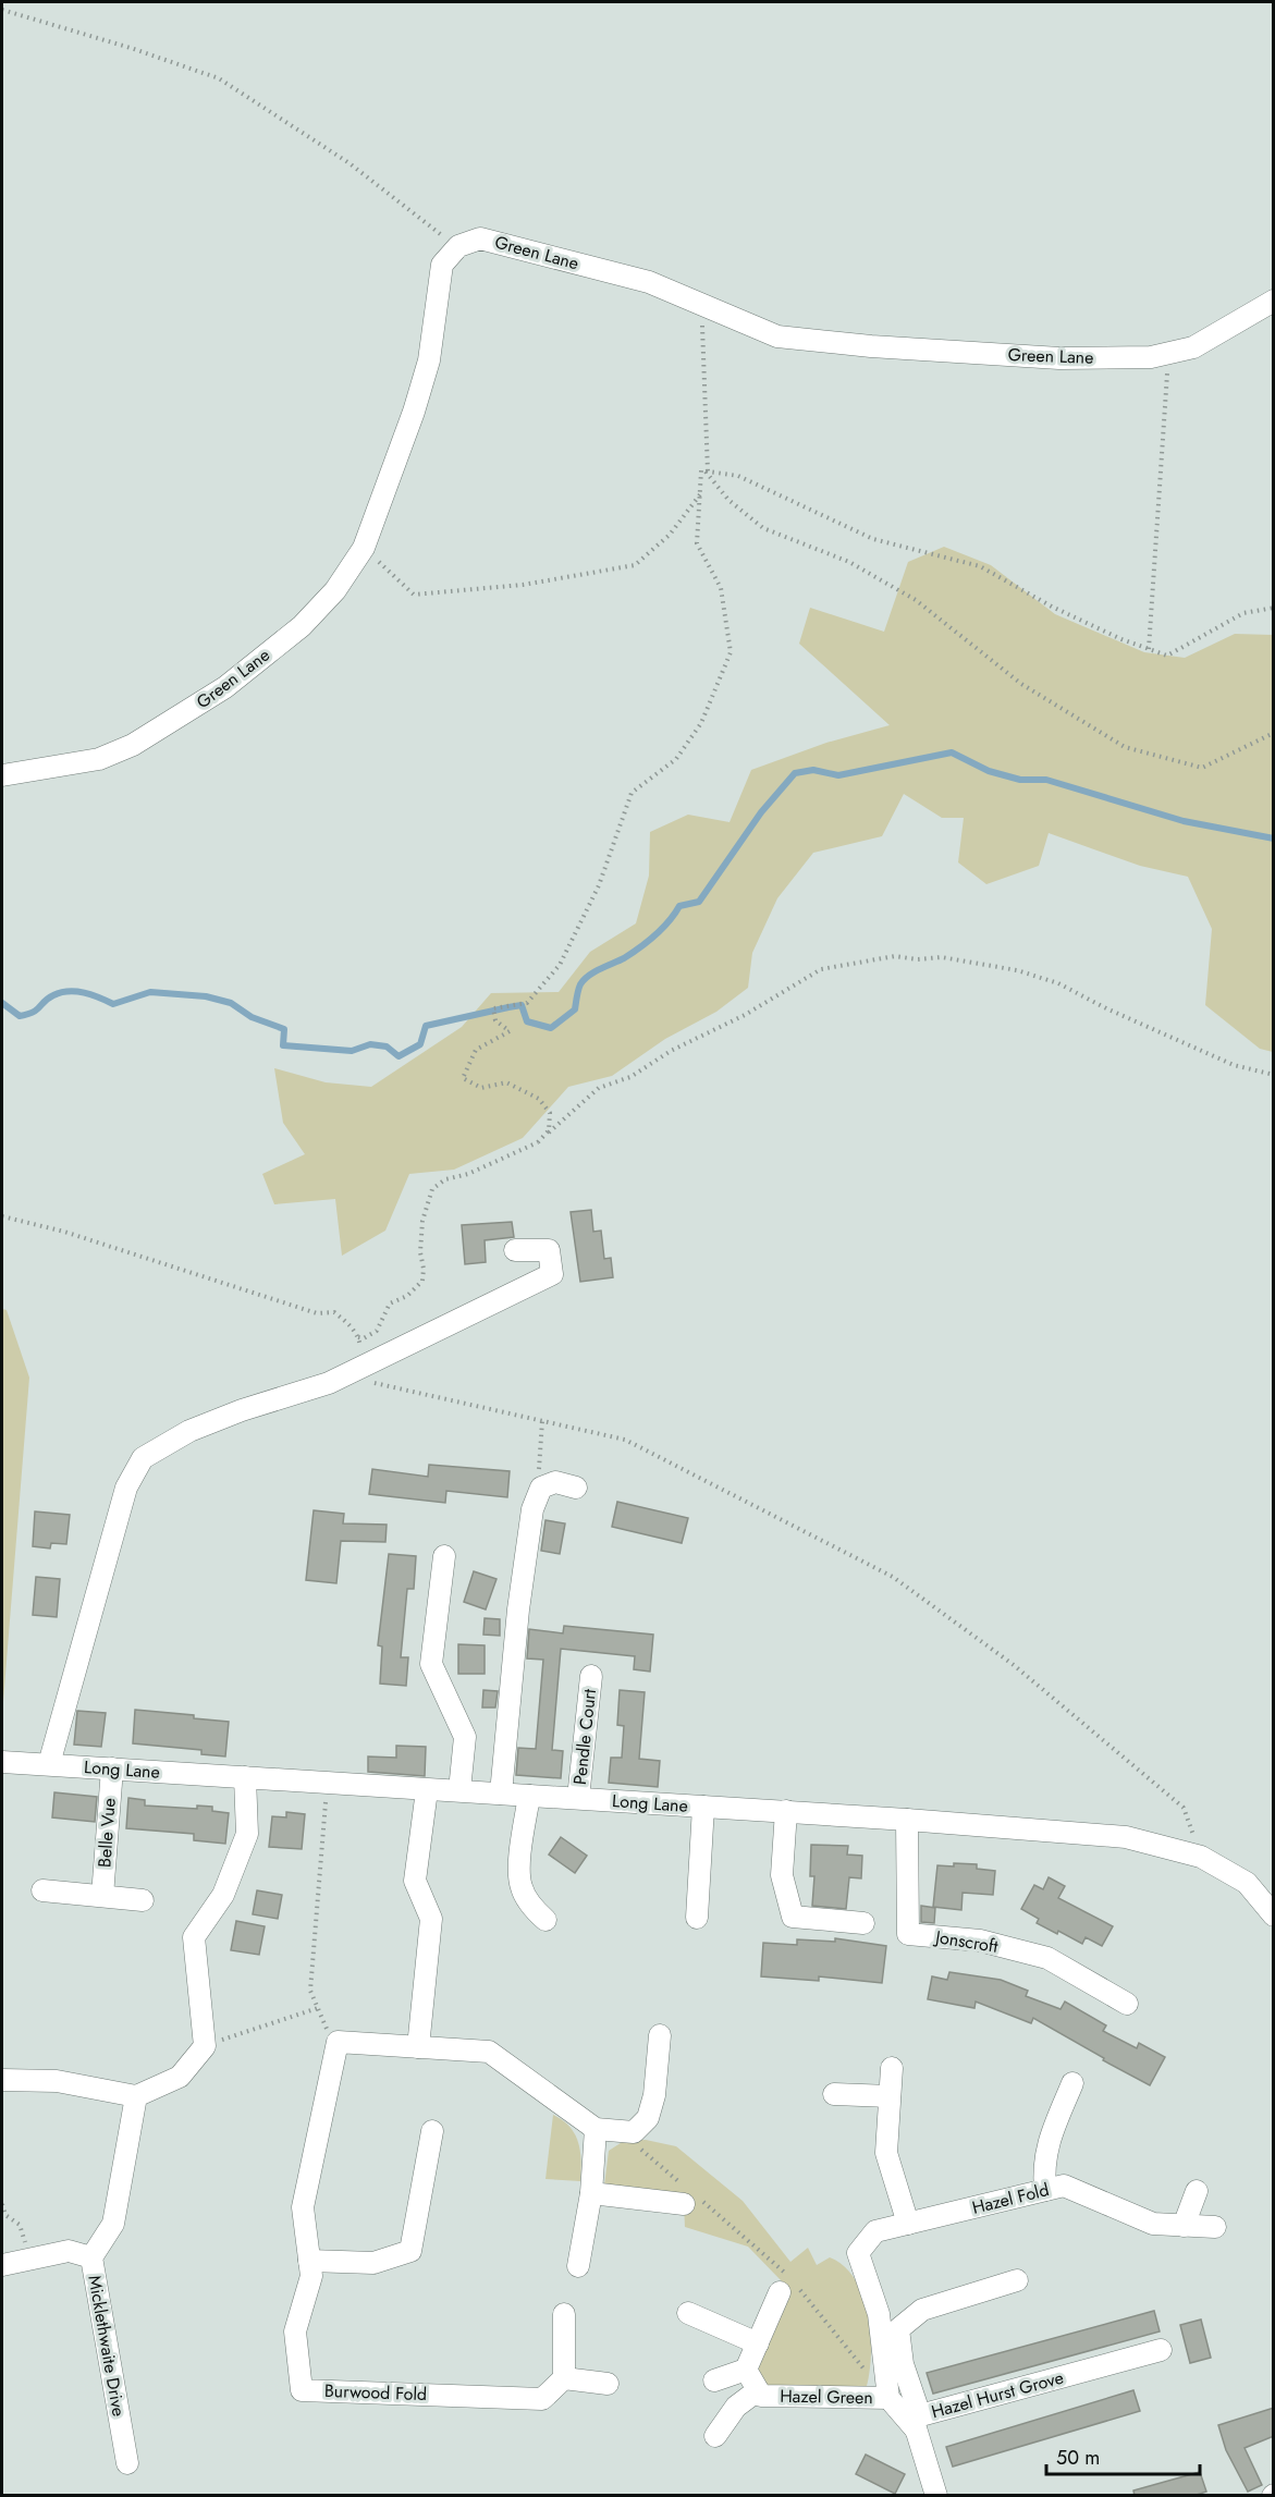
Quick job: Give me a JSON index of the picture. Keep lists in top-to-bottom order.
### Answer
{
  "streets": {
    "street": [
      "Green Lane",
      "Pendle Court",
      "Long Lane",
      "Belle Vue",
      "Jonscroft",
      "Hazel Fold",
      "Micklethwaite Drive",
      "Burwood Fold",
      "Hazel Hurst Grove",
      "Hazel Green"
    ]
  },
  "crossings": [
    ["Pendle Court", "Long Lane"],
    ["Long Lane", "Belle Vue"],
    ["Long Lane", "Jonscroft"],
    ["Hazel Fold", "Hazel Green"]
  ],
  "scale_bar": "50 m"
}
